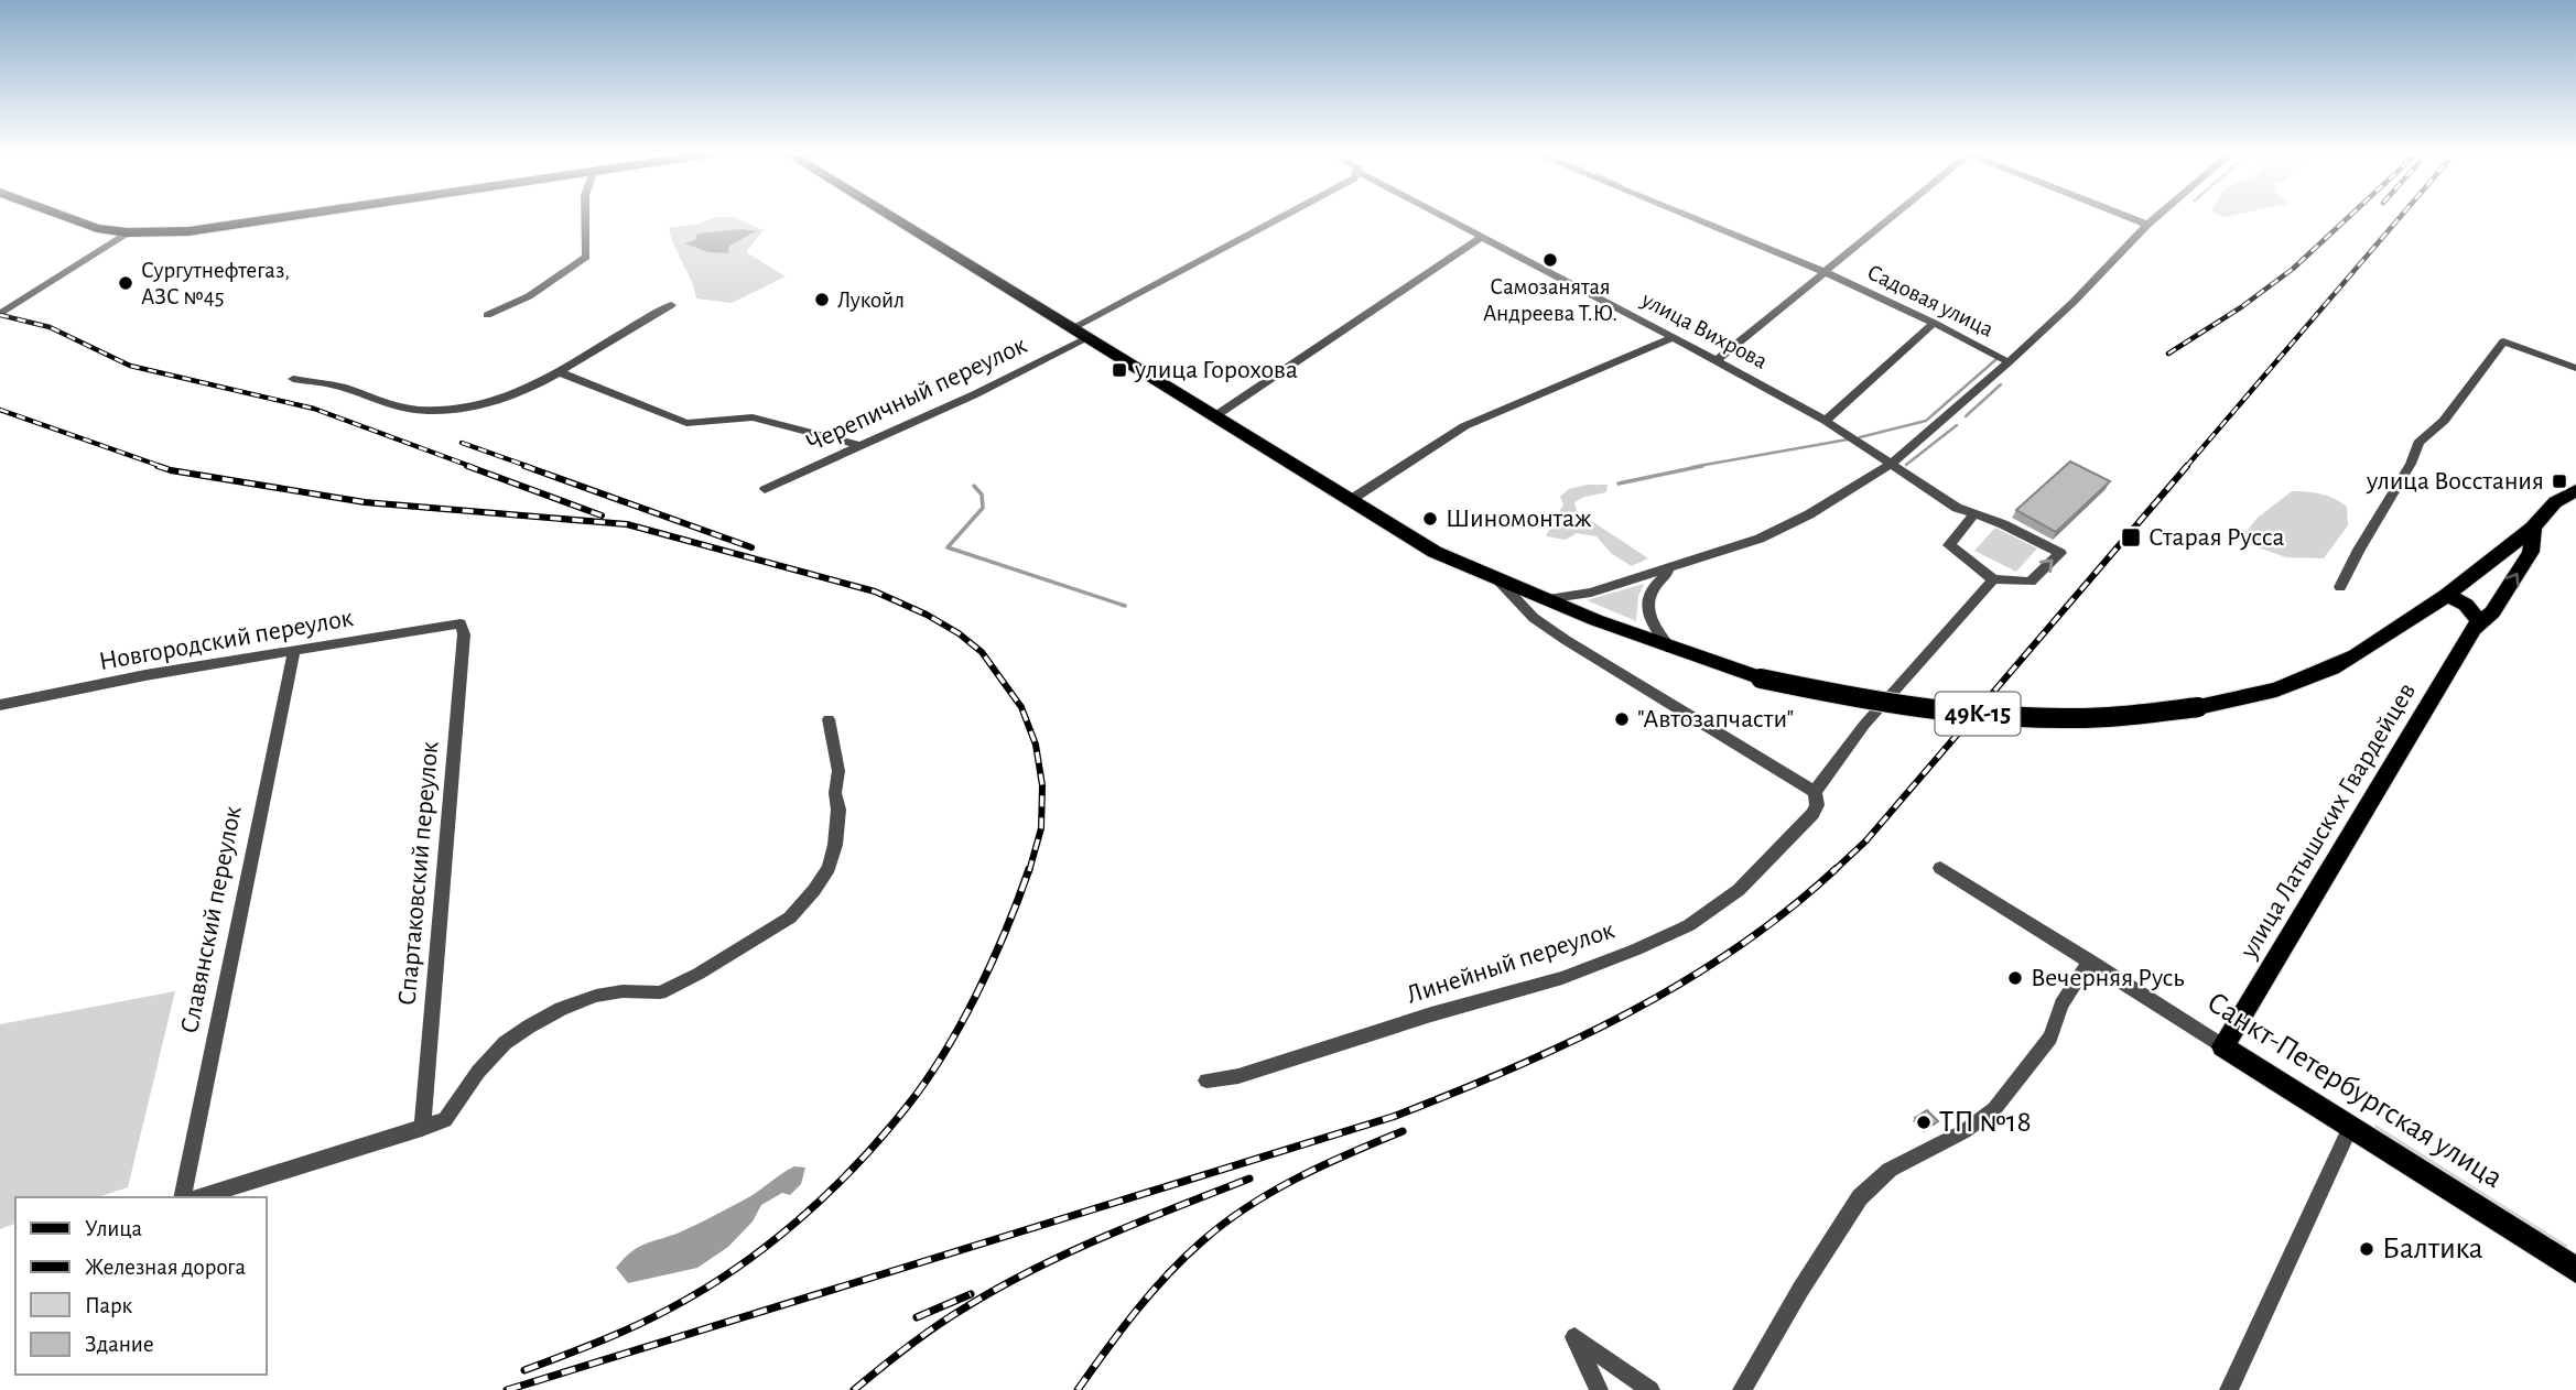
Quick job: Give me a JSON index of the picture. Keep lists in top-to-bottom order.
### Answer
{
  "streets": {
    "main road": ["49К-15", "улица Латышских Гвардейцев", "Санкт-Петербургская улица"],
    "street": [
      "Садовая улица",
      "улица Вихрова",
      "Черепичный переулок",
      "Новгородский переулок",
      "Спартаковский переулок",
      "Славянский переулок",
      "Линейный переулок"
    ]
  },
  "crossings": [
    ["улица Вихрова", "Линейный переулок"],
    ["Черепичный переулок", "49К-15"],
    ["Новгородский переулок", "Спартаковский переулок"],
    ["Новгородский переулок", "Славянский переулок"],
    ["49К-15", "улица Латышских Гвардейцев"],
    ["улица Латышских Гвардейцев", "Санкт-Петербургская улица"]
  ],
  "places": {
    "other": [
      "Самозанятая Андреева Т.Ю.",
      "Сургутнефтегаз, АЗС №45",
      "Лукойл",
      "Шиномонтаж",
      "\"Автозапчасти\"",
      "Вечерняя Русь",
      "ТП №18",
      "Балтика"
    ],
    "transit": ["улица Горохова", "улица Восстания", "Старая Русса"]
  },
  "legend": [
    "Улица",
    "Железная дорога",
    "Парк",
    "Здание"
  ]
}
